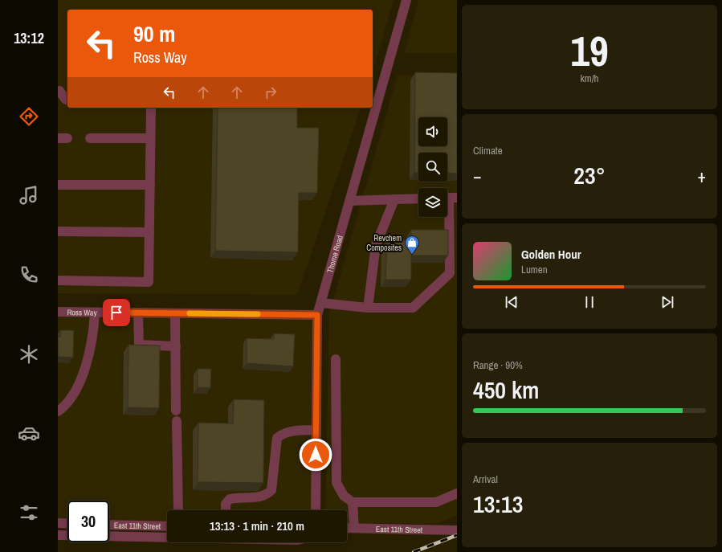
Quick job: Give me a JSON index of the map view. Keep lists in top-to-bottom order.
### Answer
{
  "streets": {
    "street": ["Thorne Road", "Ross Way", "East 11th Street"]
  },
  "crossings": [
    ["Thorne Road", "Ross Way"]
  ],
  "places": {
    "shop": ["Revchem Composites"]
  },
  "page": {
    "tabs": "13:12",
    "tile": [
      ["19", "km/h"],
      "Climate",
      ["Range · 90%", "450 km"],
      ["Arrival", "13:13"]
    ],
    "turn": ["90 m", "Ross Way"],
    "heat": ["−", "23°", "+"],
    "song": ["Golden Hour", "Lumen"],
    "limit": "30",
    "trip": "13:13 · 1 min · 210 m"
  }
}
